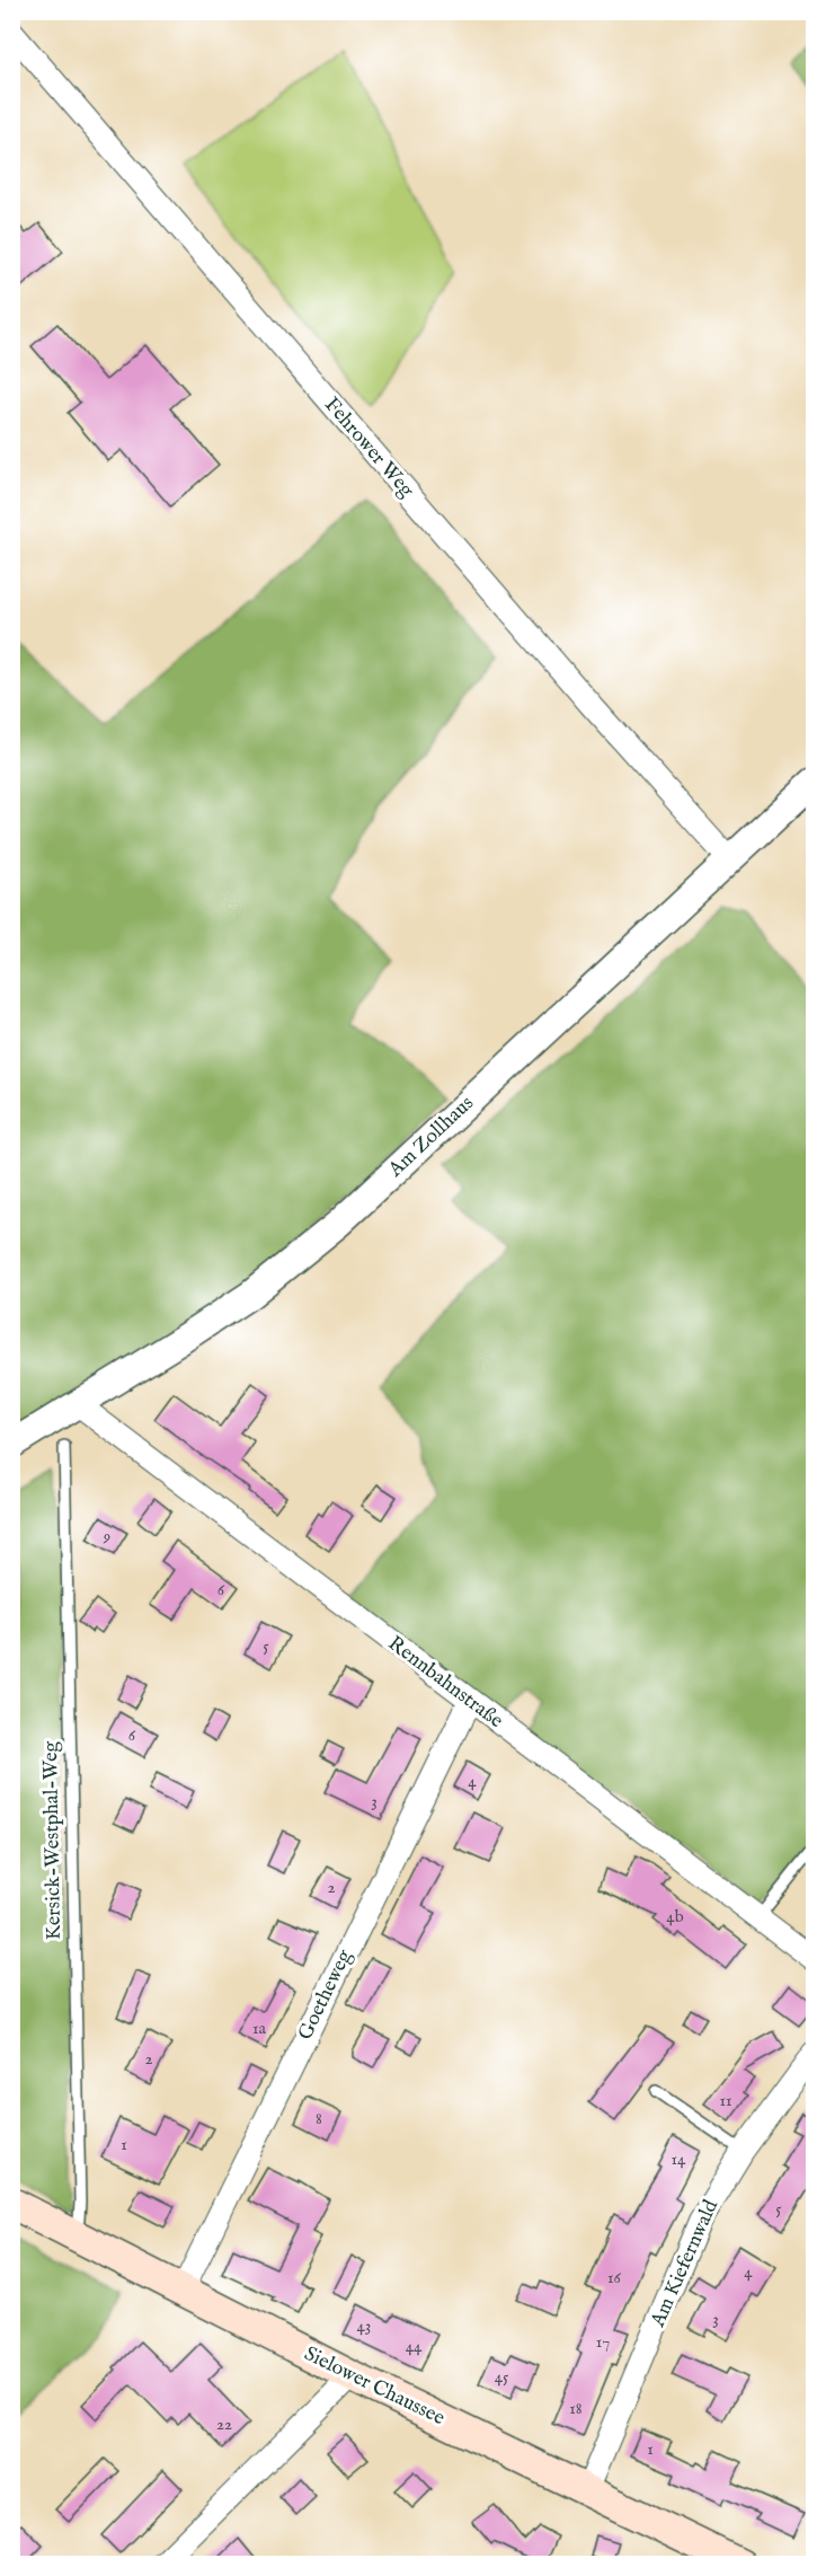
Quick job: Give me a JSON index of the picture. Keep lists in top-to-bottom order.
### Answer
{
  "streets": {
    "main road": ["Sielower Chaussee"],
    "street": [
      "Fehrower Weg",
      "Am Zollhaus",
      "Rennbahnstraße",
      "Goetheweg",
      "Am Kiefernwald"
    ],
    "lane": ["Kersick-Westphal-Weg"]
  },
  "crossings": [
    ["Fehrower Weg", "Am Zollhaus"],
    ["Am Zollhaus", "Rennbahnstraße"],
    ["Rennbahnstraße", "Goetheweg"],
    ["Kersick-Westphal-Weg", "Sielower Chaussee"],
    ["Goetheweg", "Sielower Chaussee"],
    ["Am Kiefernwald", "Sielower Chaussee"]
  ],
  "house_numbers": [
    "9",
    "6",
    "5",
    "6",
    "4",
    "3",
    "2",
    "4b",
    "1a",
    "2",
    "11",
    "8",
    "1",
    "14",
    "5",
    "4",
    "16",
    "3",
    "43",
    "17",
    "44",
    "45",
    "18",
    "22",
    "1"
  ]
}
